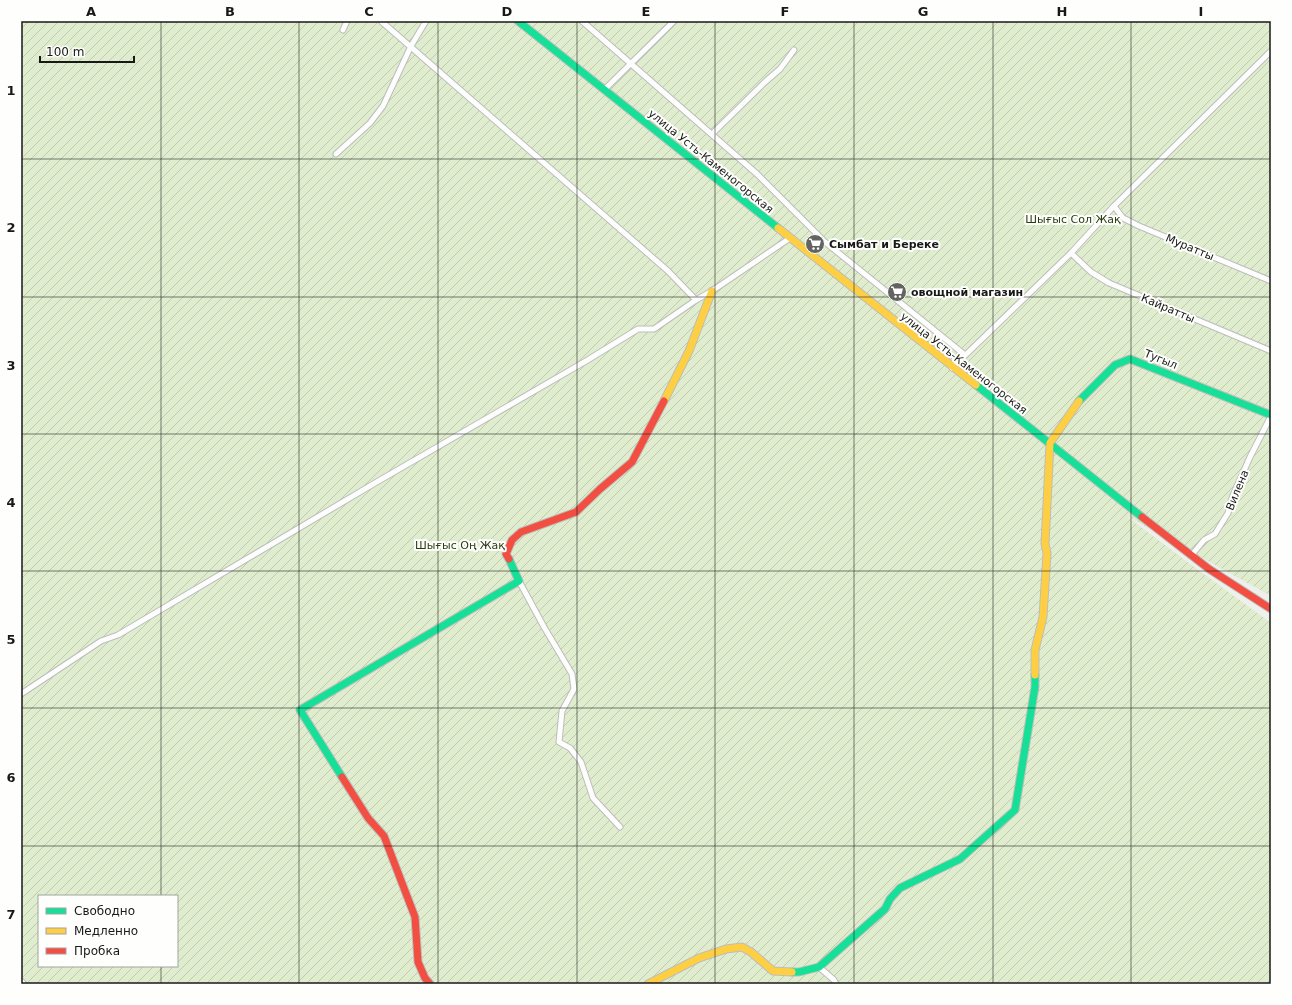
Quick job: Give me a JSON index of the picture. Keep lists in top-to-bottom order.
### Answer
{
  "streets": {
    "street": [
      "улица Усть-Каменогорская",
      "Муратты",
      "Кайратты",
      "Тугыл",
      "Вилена"
    ]
  },
  "crossings": [
    ["улица Усть-Каменогорская", "Тугыл"],
    ["улица Усть-Каменогорская", "Вилена"],
    ["Тугыл", "Вилена"]
  ],
  "parks": ["Шығыс Сол Жақ", "Шығыс Оң Жақ"],
  "places": {
    "supermarket": ["Сымбат и Береке", "овощной магазин"]
  },
  "legend": ["Свободно", "Медленно", "Пробка"],
  "scale_bar": "100 m",
  "grid": {
    "columns": [
      "A",
      "B",
      "C",
      "D",
      "E",
      "F",
      "G",
      "H",
      "I"
    ],
    "rows": [
      "1",
      "2",
      "3",
      "4",
      "5",
      "6",
      "7"
    ]
  }
}
